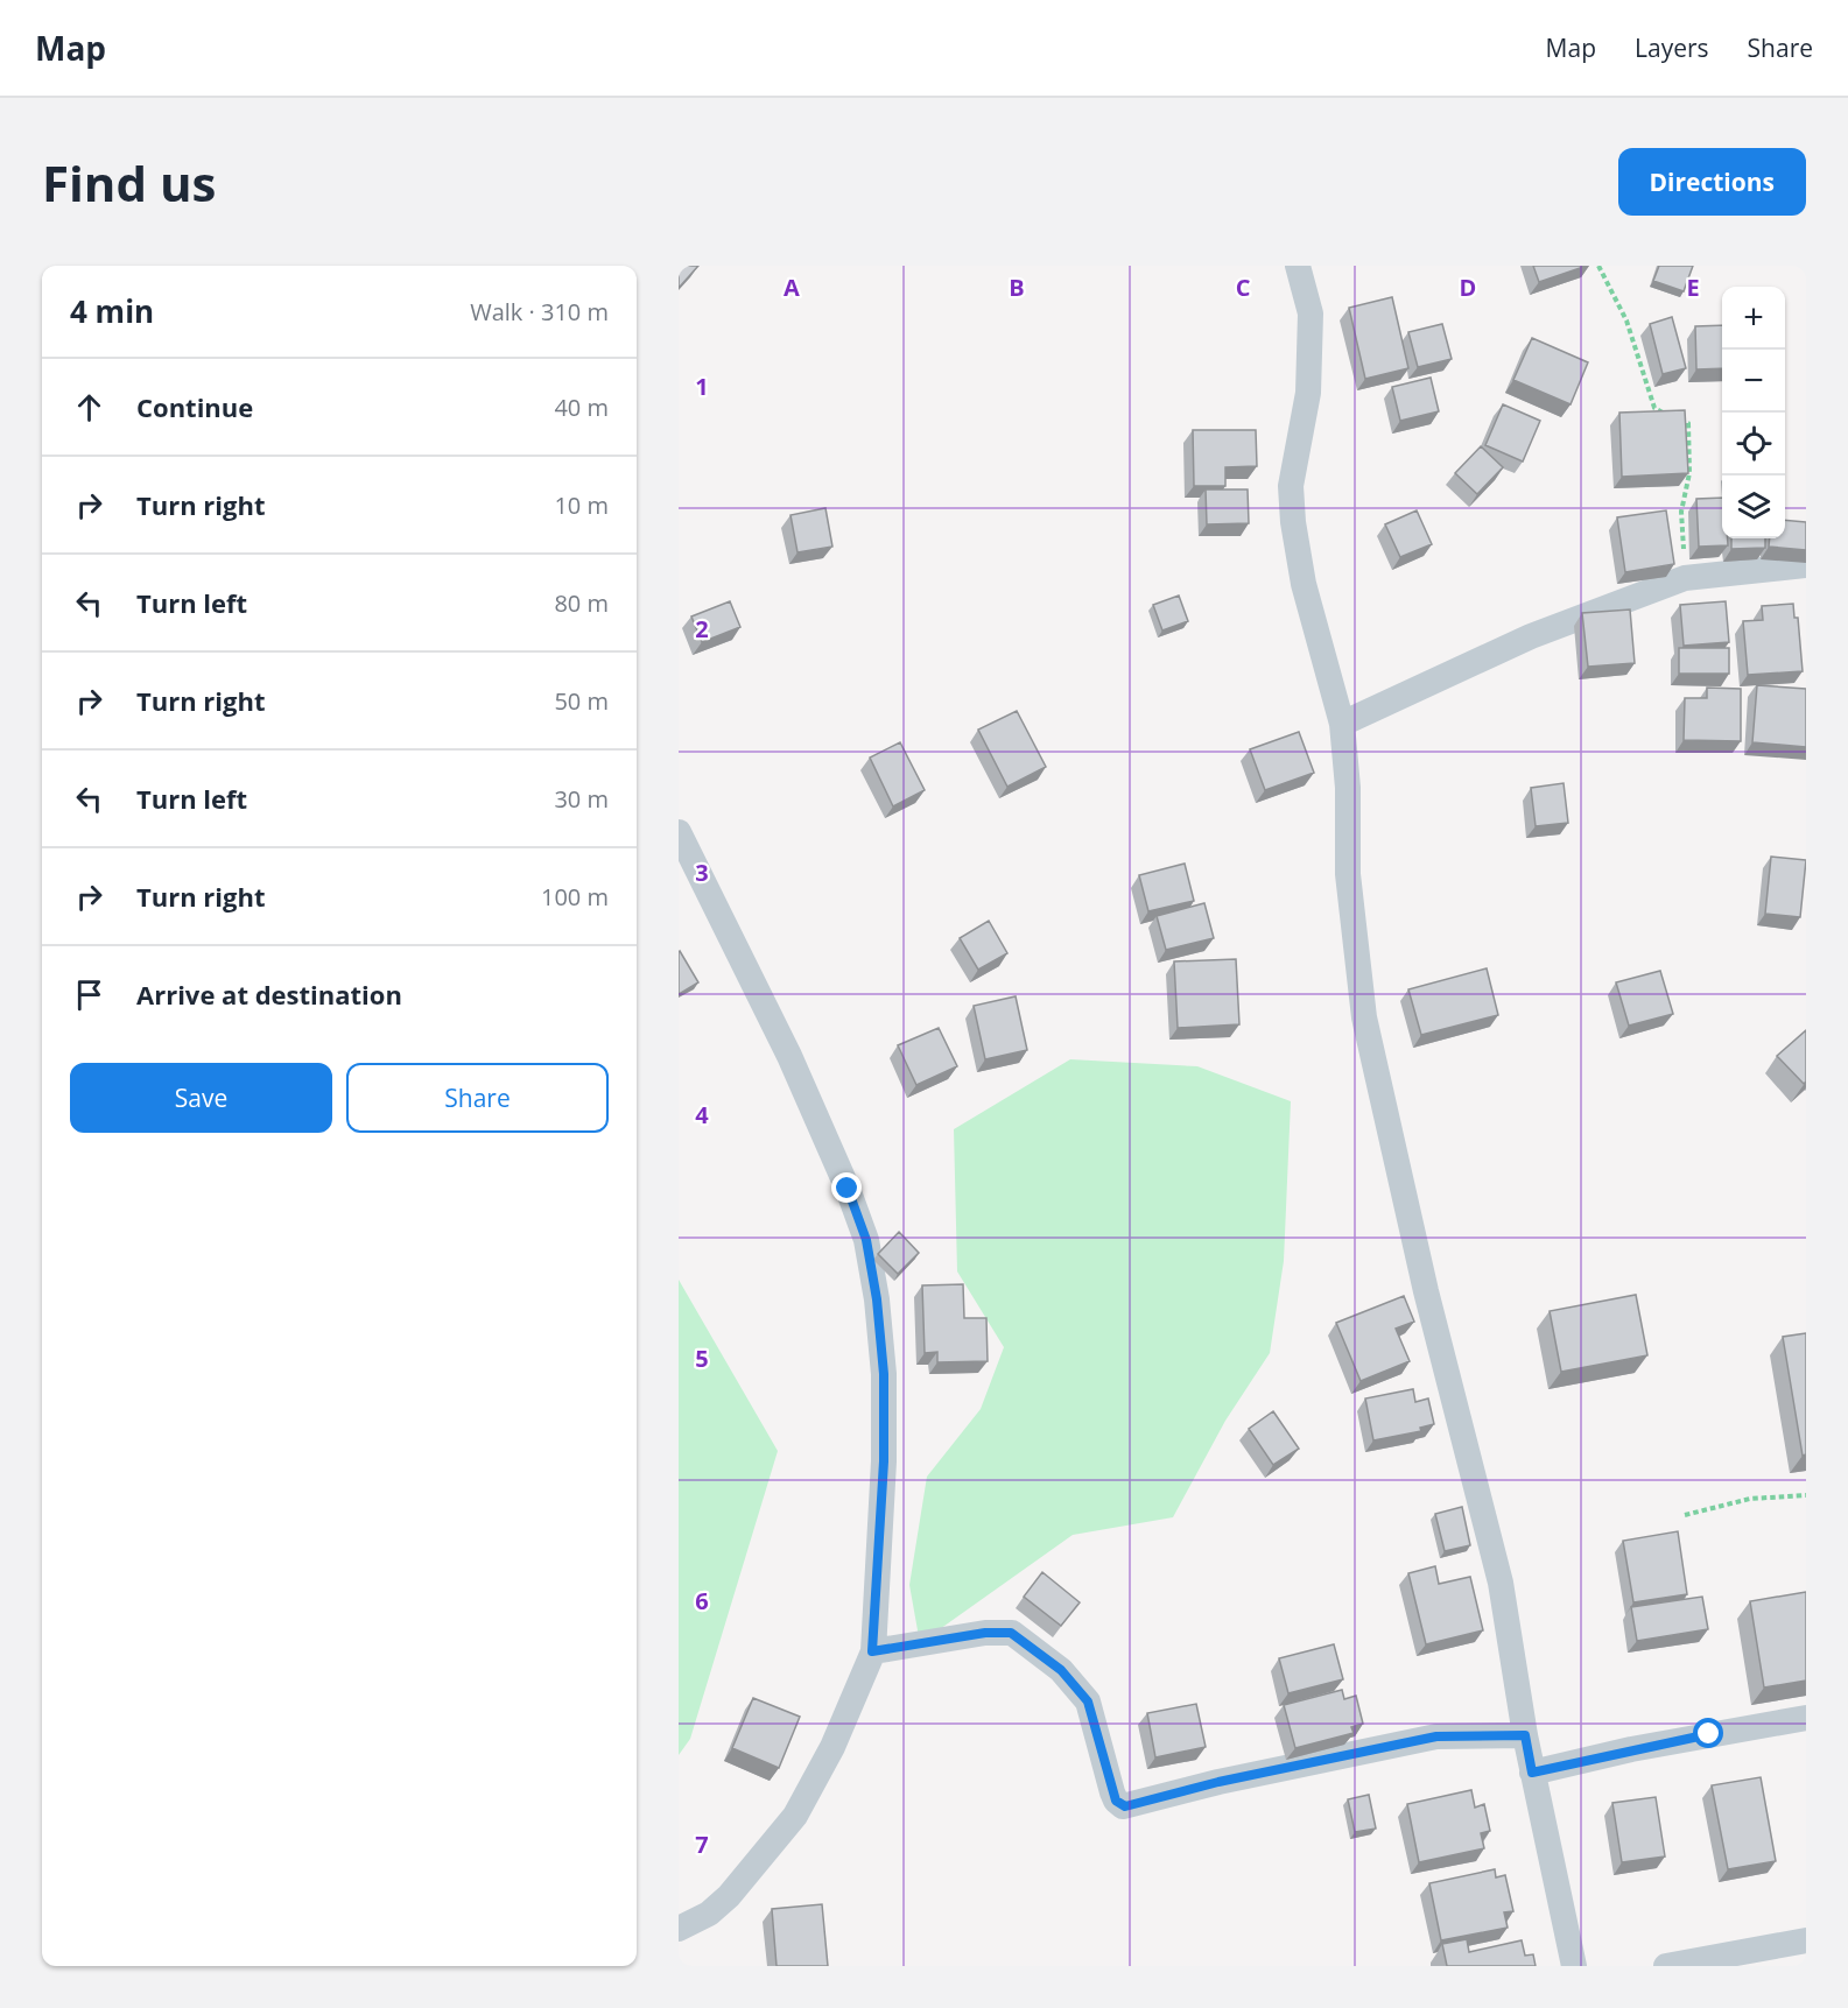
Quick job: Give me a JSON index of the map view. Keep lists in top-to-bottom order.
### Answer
{
  "page": {
    "header": "Map",
    "nav": ["Map", "Layers", "Share"],
    "buttons": [
      "Directions",
      ["Save", "Share"]
    ],
    "title": "Find us",
    "heading": ["4 min", "Walk · 310 m"],
    "map_buttons": ["+", "−"],
    "list": [
      ["Continue", "40 m"],
      ["Turn right", "10 m"],
      ["Turn left", "80 m"],
      ["Turn right", "50 m"],
      ["Turn left", "30 m"],
      ["Turn right", "100 m"],
      "Arrive at destination"
    ]
  },
  "grid": {
    "columns": [
      "A",
      "B",
      "C",
      "D",
      "E"
    ],
    "rows": [
      "1",
      "2",
      "3",
      "4",
      "5",
      "6",
      "7"
    ]
  }
}
